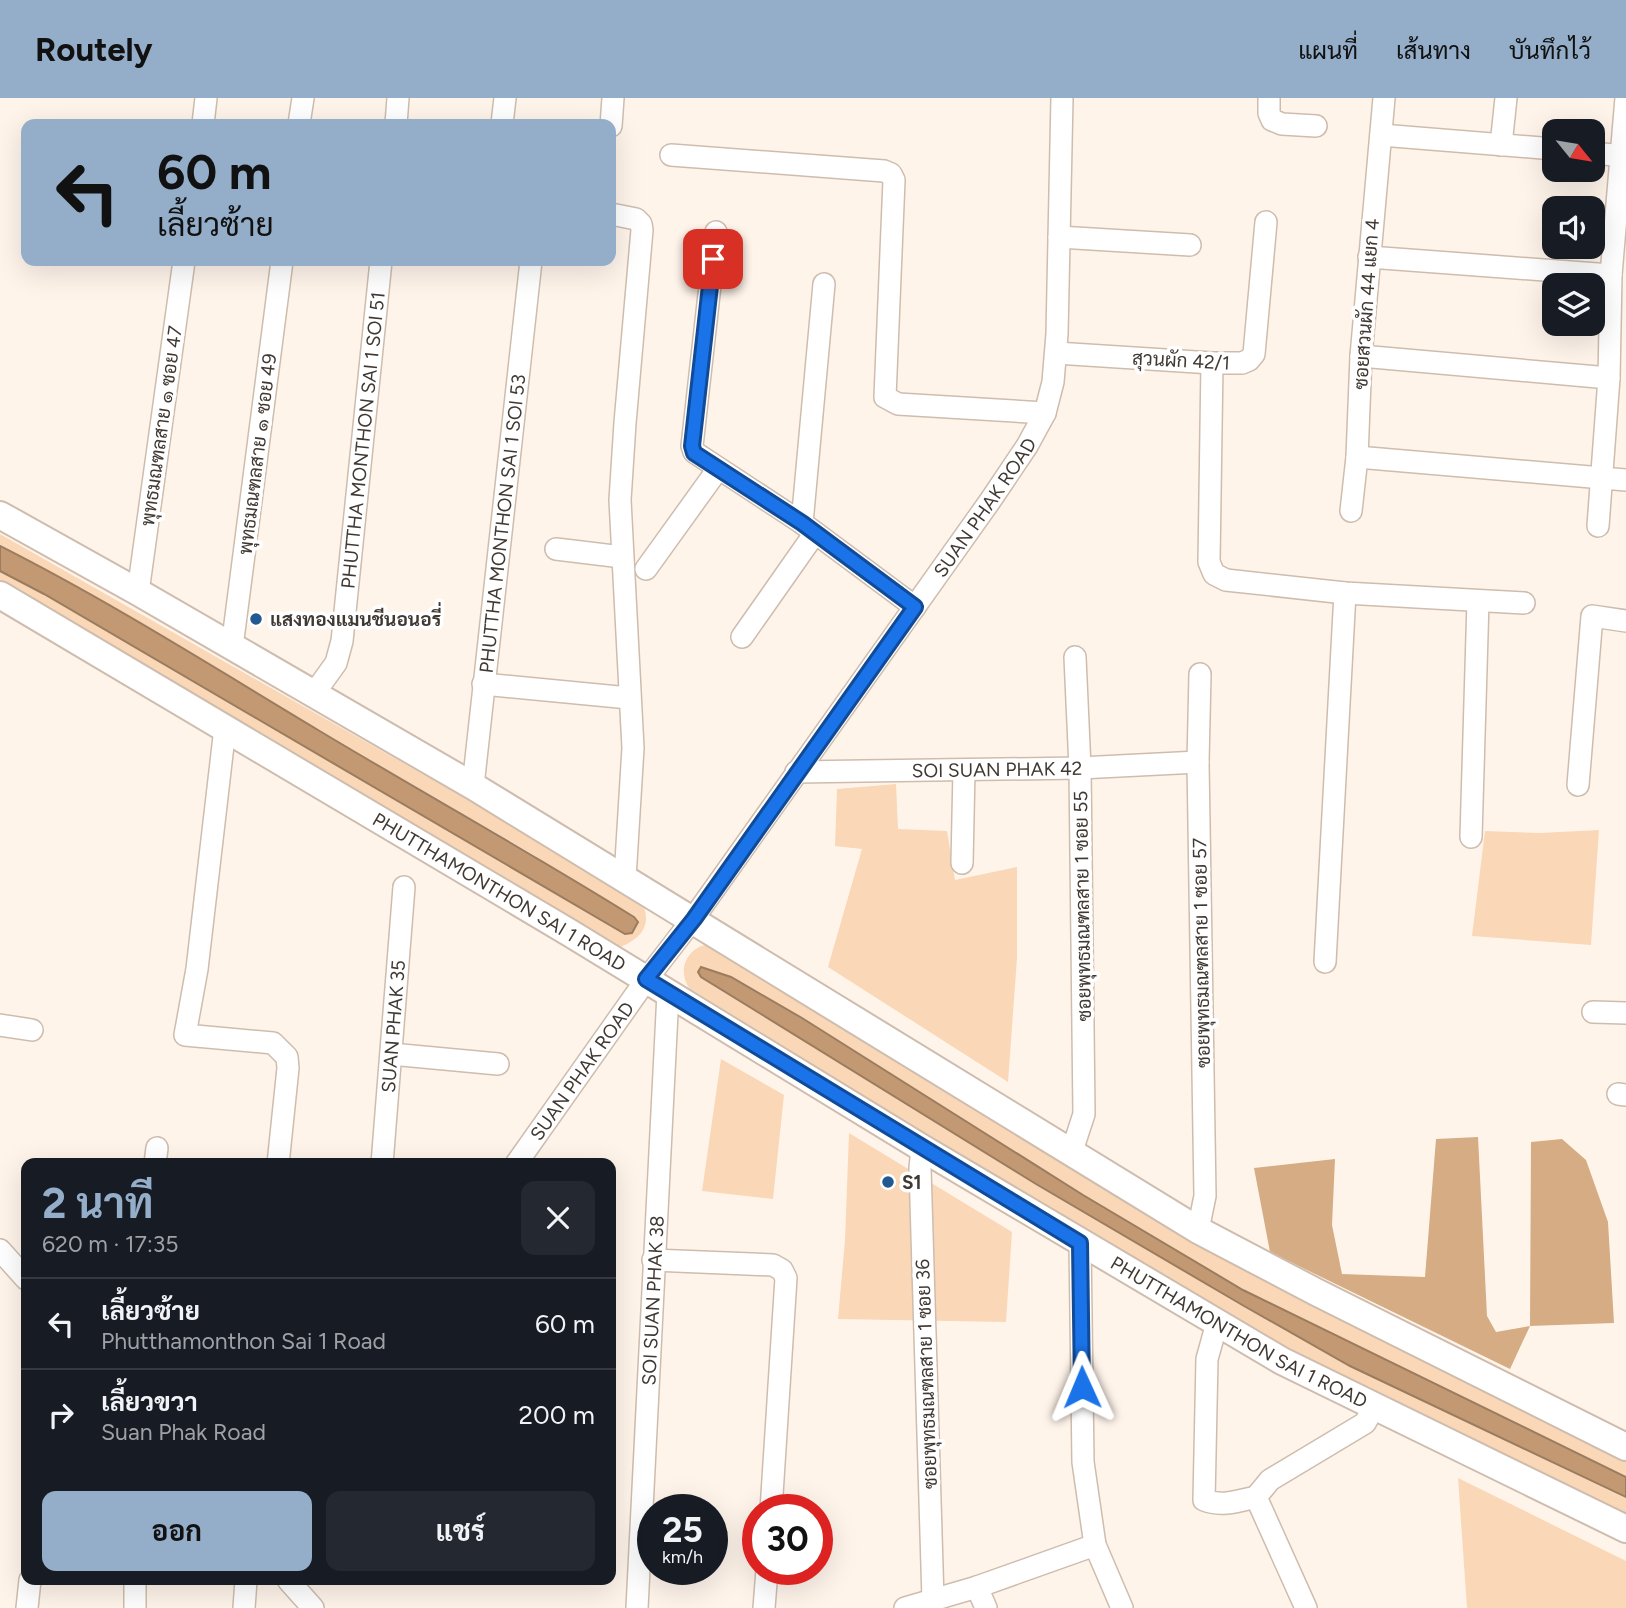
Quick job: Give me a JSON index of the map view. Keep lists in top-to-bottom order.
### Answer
{
  "streets": {
    "main road": ["PHUTTHAMONTHON SAI 1 ROAD"],
    "street": [
      "ซอยสวนผัก 44 แยก 4",
      "สุวนผัก 42/1",
      "พุทธมณฑลสาย ๑ ซอย 47",
      "PHUTTHA MONTHON SAI 1 SOI 51",
      "พุทธมณฑลสาย ๑ ซอย 49",
      "SUAN PHAK ROAD",
      "PHUTTHA MONTHON SAI 1 SOI 53",
      "SOI SUAN PHAK 42",
      "ซอยพุทธมณฑลสาย 1 ซอย 55",
      "ซอยพุทธมณฑลสาย 1 ซอย 57",
      "SUAN PHAK 35",
      "SOI SUAN PHAK 38",
      "ซอยพุทธมณฑลสาย 1 ซอย 36"
    ]
  },
  "crossings": [
    ["สุวนผัก 42/1", "SUAN PHAK ROAD"],
    ["SUAN PHAK ROAD", "SOI SUAN PHAK 42"],
    ["SUAN PHAK ROAD", "PHUTTHAMONTHON SAI 1 ROAD"],
    ["SUAN PHAK ROAD", "SOI SUAN PHAK 38"],
    ["SOI SUAN PHAK 42", "ซอยพุทธมณฑลสาย 1 ซอย 55"],
    ["SOI SUAN PHAK 42", "ซอยพุทธมณฑลสาย 1 ซอย 57"],
    ["PHUTTHAMONTHON SAI 1 ROAD", "SOI SUAN PHAK 38"],
    ["PHUTTHAMONTHON SAI 1 ROAD", "ซอยพุทธมณฑลสาย 1 ซอย 36"]
  ],
  "places": ["แสงทองแมนชีนอนอรี่", "S1"],
  "north": "bottom right",
  "page": {
    "header": "Routely",
    "nav": ["แผนที่", "เส้นทาง", "บันทึกไว้"],
    "turn": ["60 m", "เลี้ยวซ้าย"],
    "heading": ["2 นาที", "620 m · 17:35"],
    "list": [
      {
        "name": "เลี้ยวซ้าย",
        "note": "Phutthamonthon Sai 1 Road",
        "value": "60 m"
      },
      {
        "name": "เลี้ยวขวา",
        "note": "Suan Phak Road",
        "value": "200 m"
      }
    ],
    "buttons": ["ออก", "แชร์"],
    "speed": "25 km/h",
    "limit": "30"
  }
}
